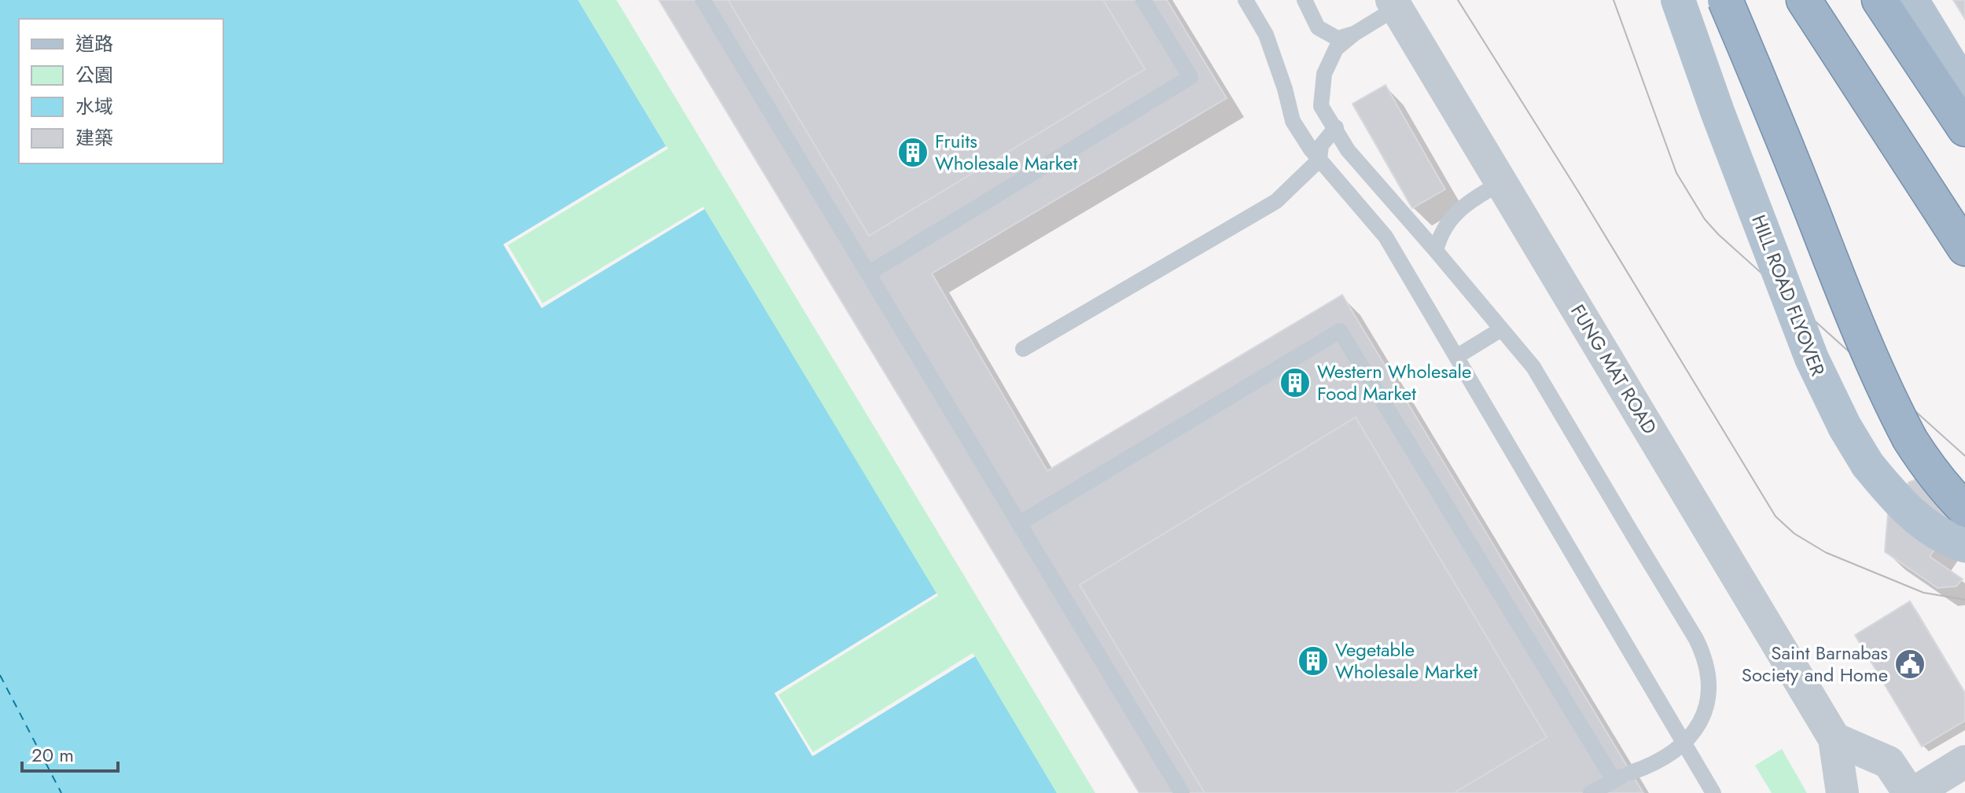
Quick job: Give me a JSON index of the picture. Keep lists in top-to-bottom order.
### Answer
{
  "streets": {
    "main road": ["HILL ROAD FLYOVER"],
    "street": ["FUNG MAT ROAD"]
  },
  "places": {
    "building": ["Fruits Wholesale Market", "Western Wholesale Food Market", "Vegetable Wholesale Market"],
    "public building": ["Saint Barnabas Society and Home"]
  },
  "legend": [
    "道路",
    "公園",
    "水域",
    "建築"
  ],
  "scale_bar": "20 m"
}
